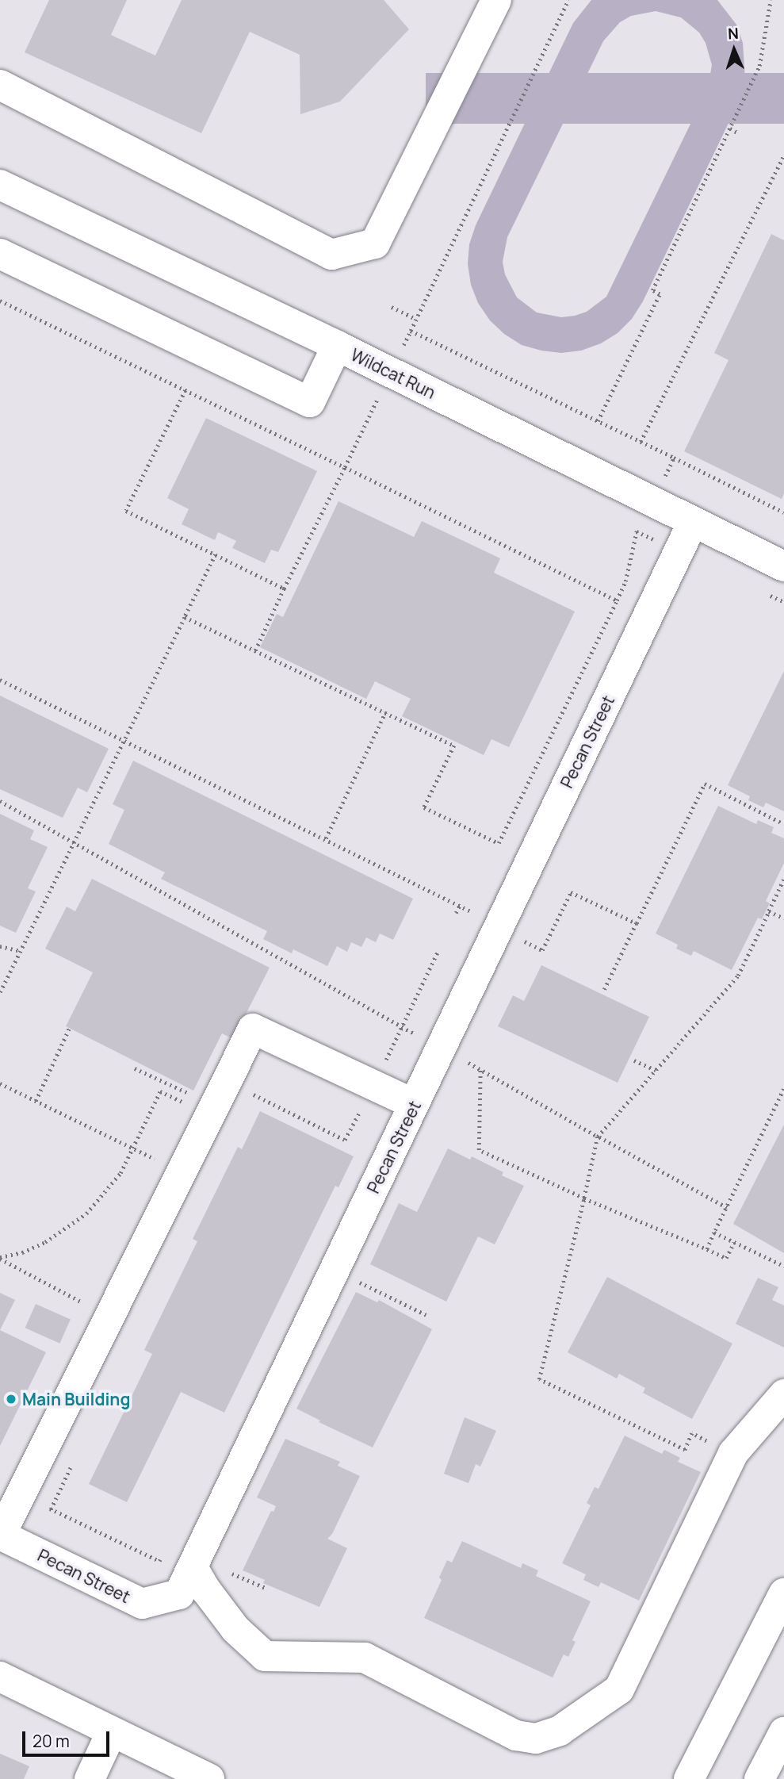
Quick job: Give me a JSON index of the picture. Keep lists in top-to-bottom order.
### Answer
{
  "streets": {
    "main road": ["Wildcat Run", "Pecan Street"]
  },
  "crossings": [
    ["Wildcat Run", "Pecan Street"]
  ],
  "places": ["Main Building"],
  "scale_bar": "20 m",
  "north": "top"
}
